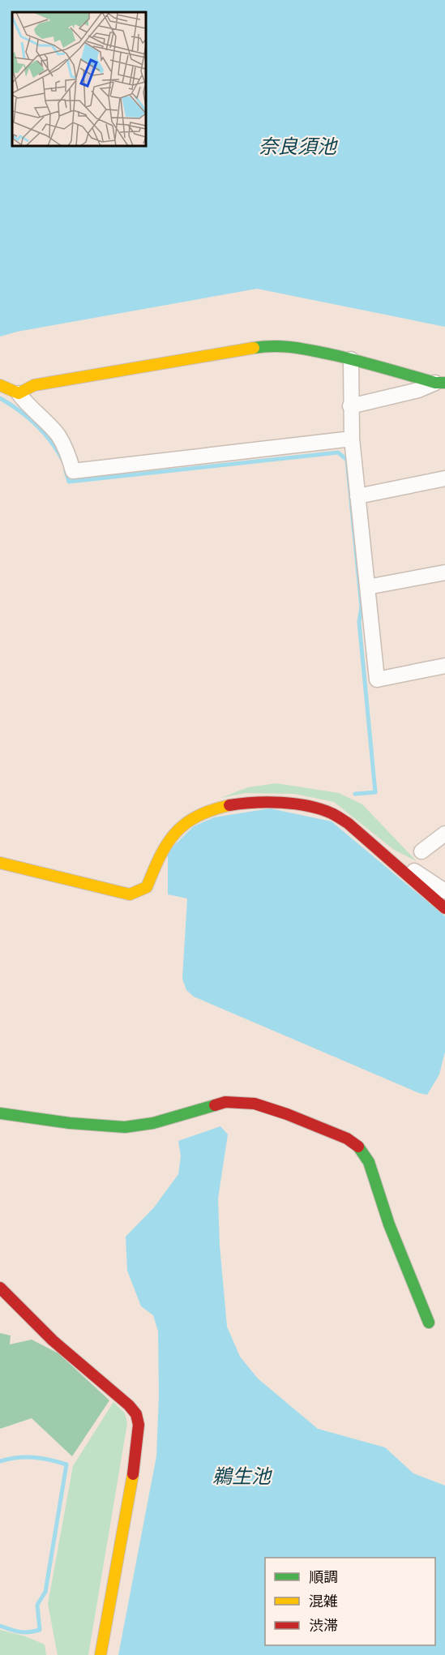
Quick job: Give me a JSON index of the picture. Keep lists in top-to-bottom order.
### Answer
{
  "water": ["奈良須池", "鵜生池"],
  "legend": ["順調", "混雑", "渋滞"]
}
